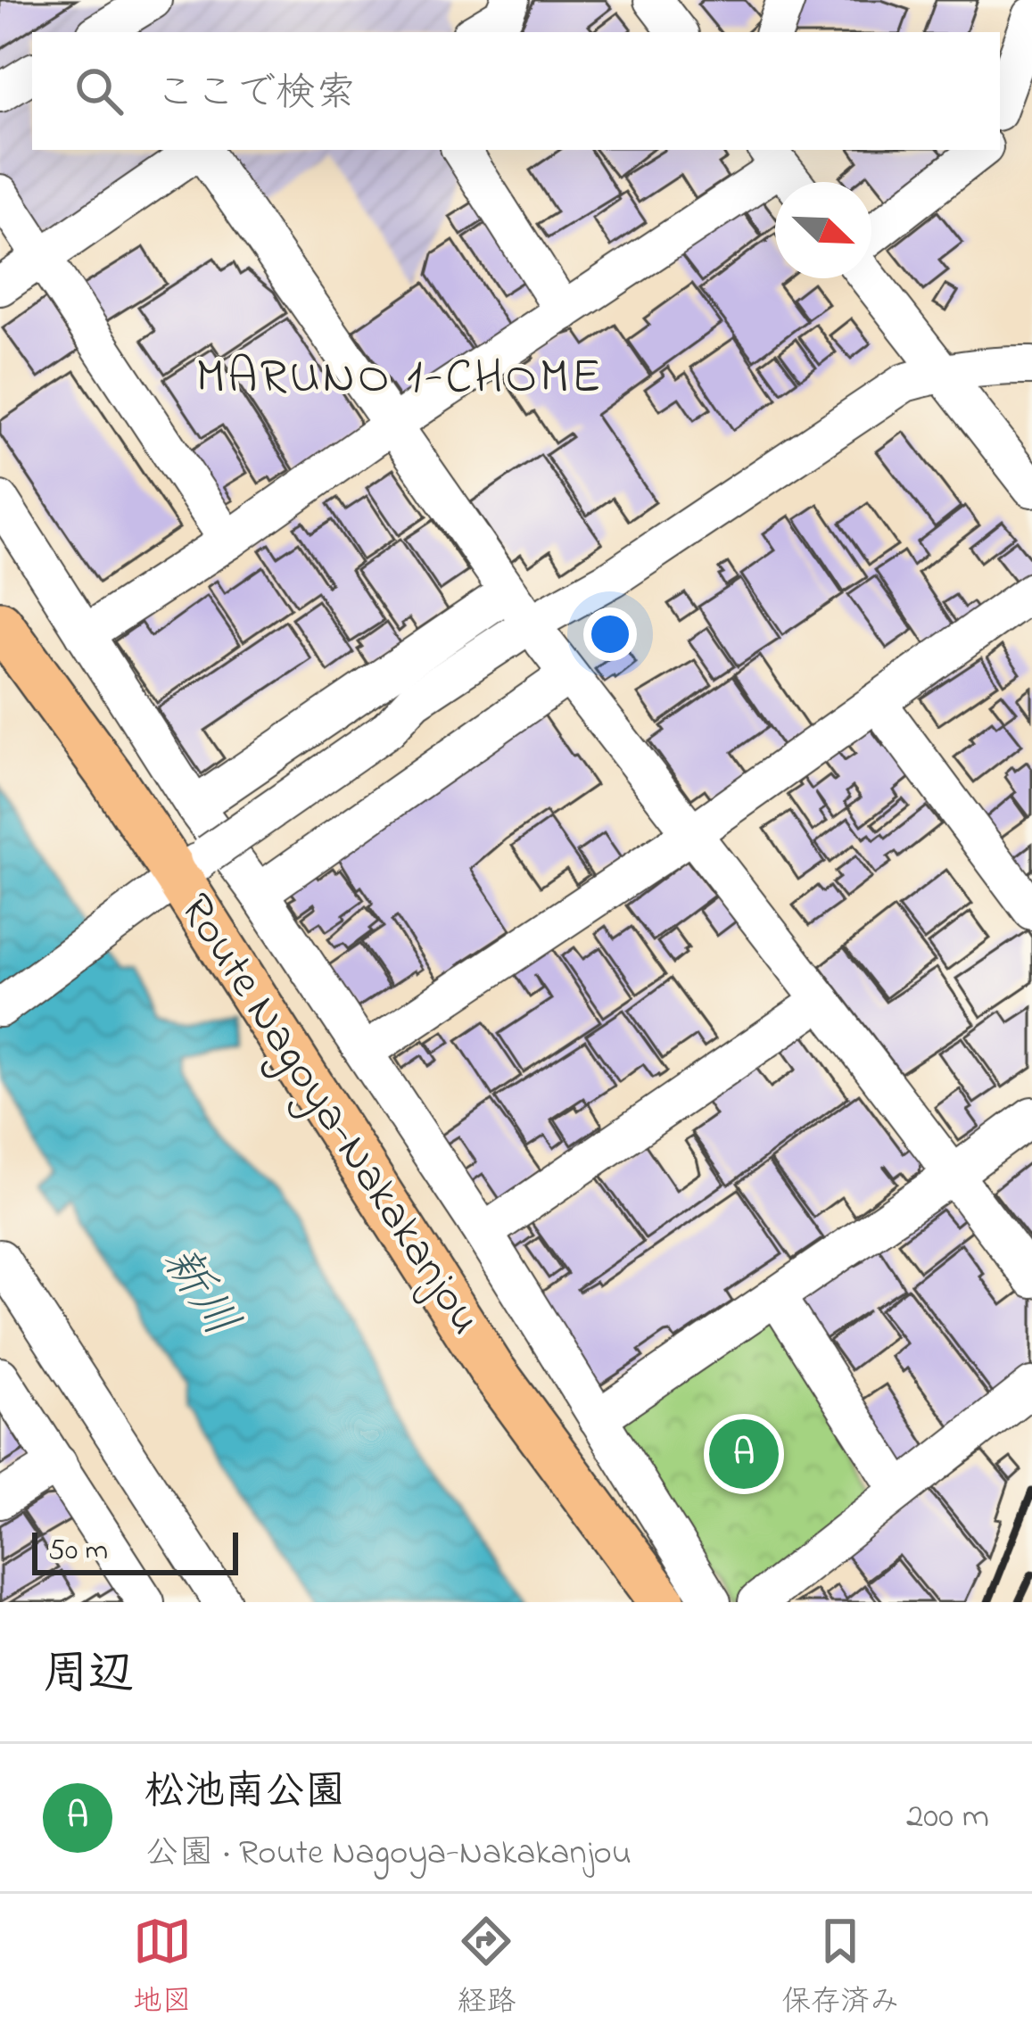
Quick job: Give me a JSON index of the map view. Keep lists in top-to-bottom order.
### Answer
{
  "streets": {
    "main road": ["Route Nagoya-Nakakanjou"]
  },
  "districts": ["MARUNO 1-CHOME"],
  "water": ["新川"],
  "scale_bar": "50 m",
  "north": "bottom right",
  "page": {
    "search": "ここで検索",
    "pins": "A",
    "scale": "50 m",
    "heading": "周辺",
    "list": [
      {
        "mark": "A",
        "name": "松池南公園",
        "note": "公園 · Route Nagoya-Nakakanjou",
        "value": "200 m"
      }
    ],
    "nav": ["地図", "経路", "保存済み"]
  }
}
